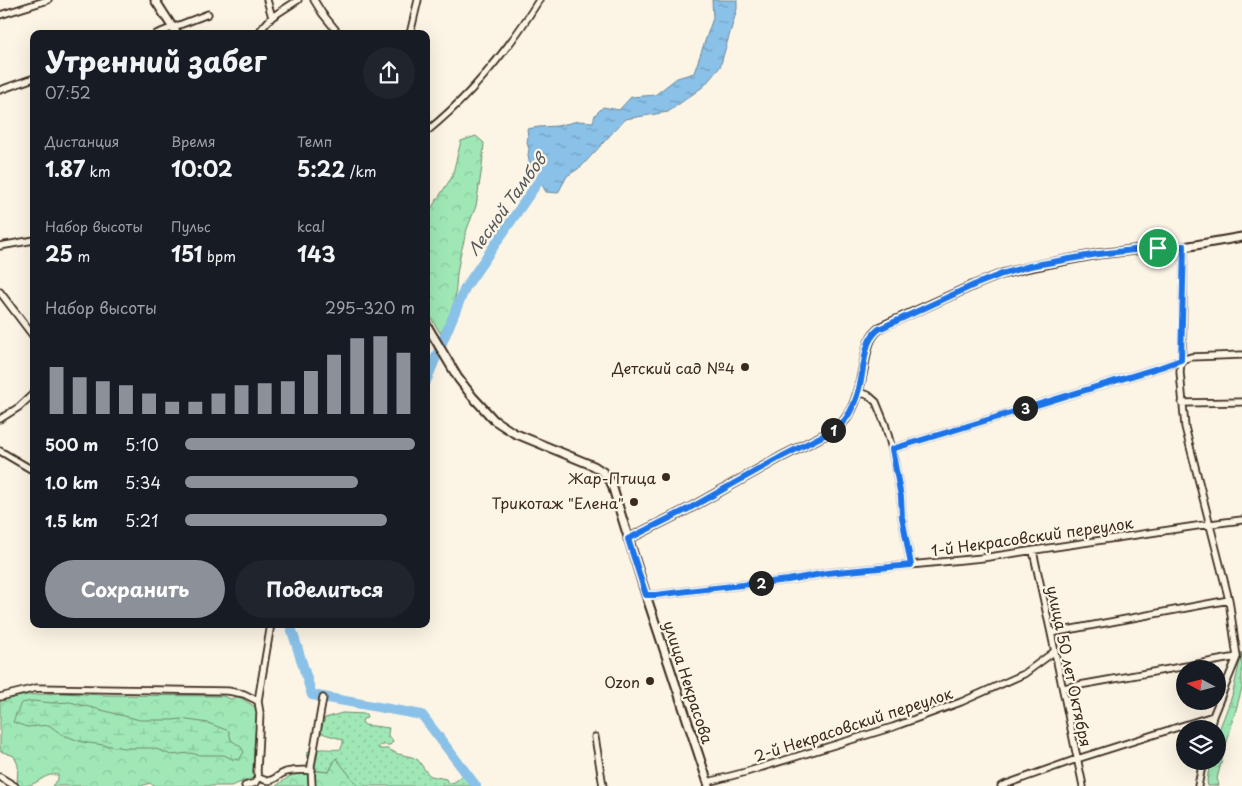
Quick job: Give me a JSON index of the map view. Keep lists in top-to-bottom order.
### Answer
{
  "streets": {
    "street": [
      "1-й Некрасовский переулок",
      "улица 50 лет Октября",
      "улица Некрасова",
      "2-й Некрасовский переулок"
    ]
  },
  "crossings": [
    ["1-й Некрасовский переулок", "улица 50 лет Октября"],
    ["1-й Некрасовский переулок", "улица Некрасова"],
    ["улица 50 лет Октября", "2-й Некрасовский переулок"],
    ["улица Некрасова", "2-й Некрасовский переулок"]
  ],
  "water": ["Лесной Тамбов"],
  "places": [
    "Детский сад №4",
    "Жар-Птица",
    "Трикотаж \"Елена\"",
    "Ozon"
  ],
  "north": "left",
  "page": {
    "heading": ["Утренний забег", "07:52"],
    "stats": [
      ["Дистанция", "1.87 km"],
      ["Время", "10:02"],
      ["Темп", "5:22 /km"],
      ["Набор высоты", "25 m"],
      ["Пульс", "151 bpm"],
      ["kcal", "143"]
    ],
    "chart": ["Набор высоты", "295–320 m"],
    "pins": ["3", "1", "2"],
    "list": [
      {
        "name": "500 m",
        "note": "5:10"
      },
      {
        "name": "1.0 km",
        "note": "5:34"
      },
      {
        "name": "1.5 km",
        "note": "5:21"
      }
    ],
    "buttons": ["Сохранить", "Поделиться"]
  }
}
